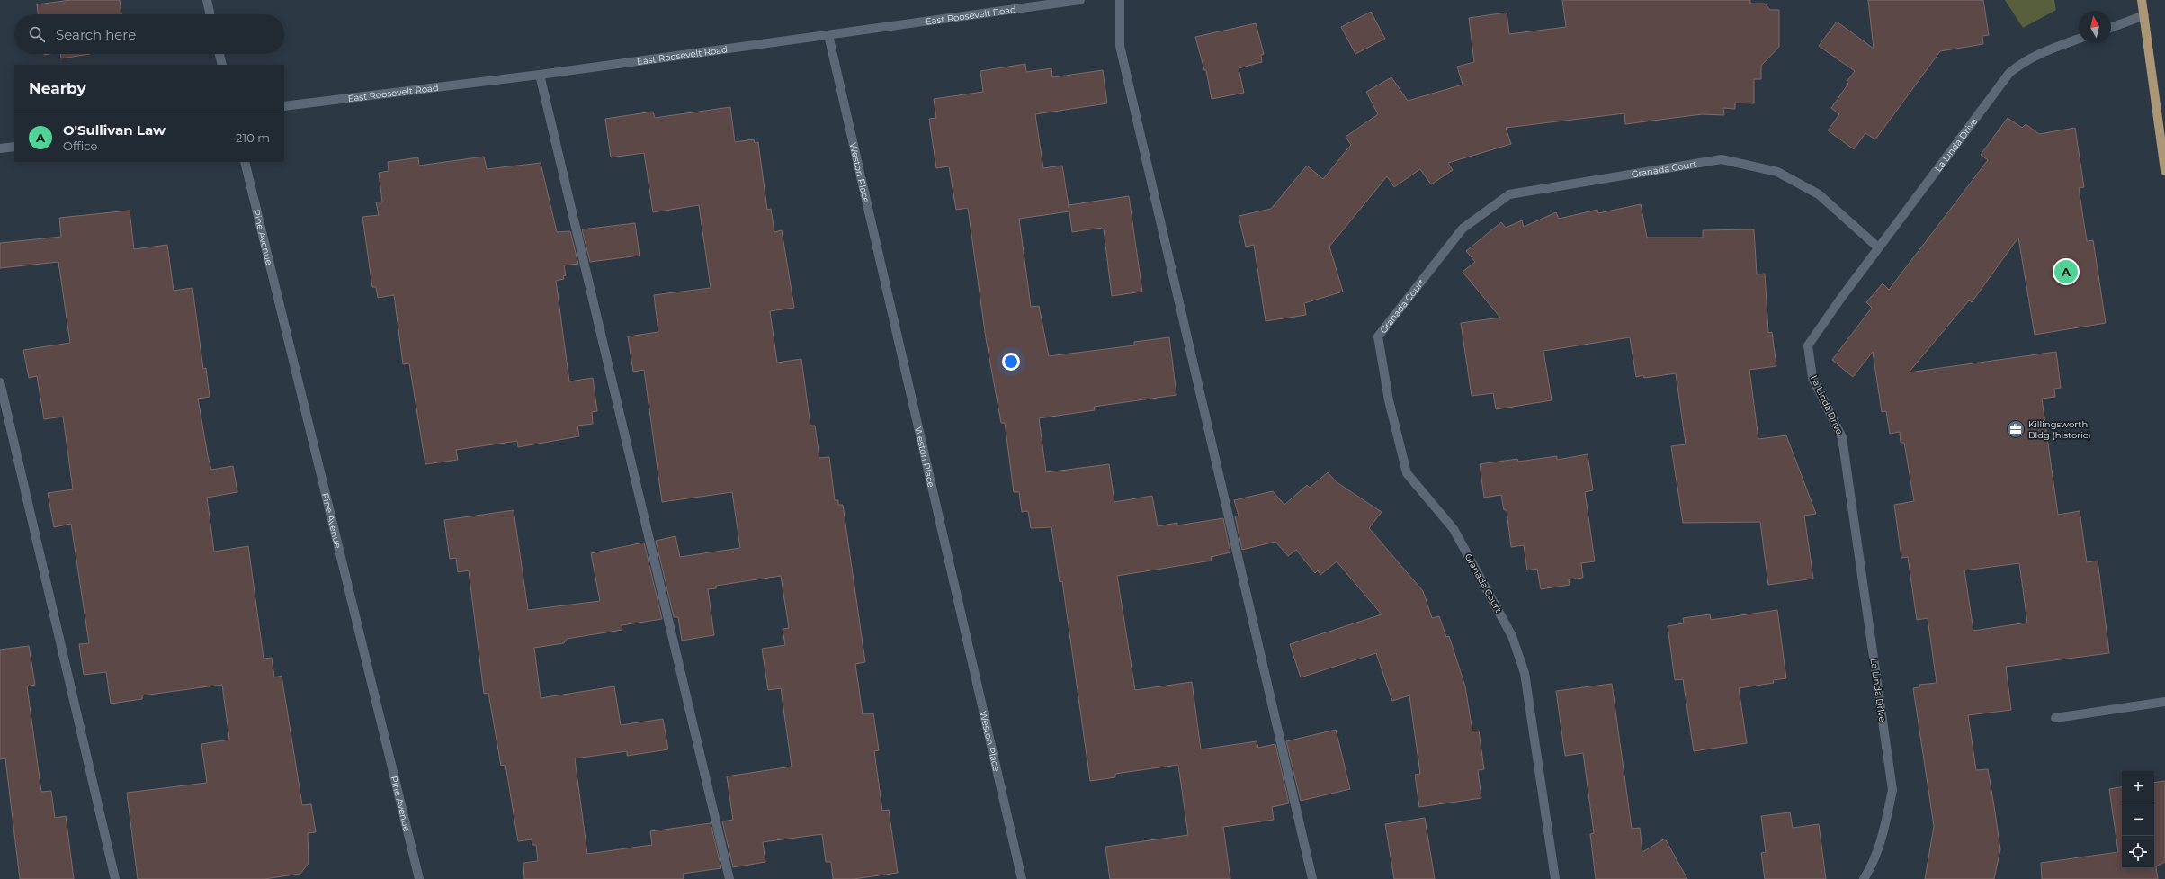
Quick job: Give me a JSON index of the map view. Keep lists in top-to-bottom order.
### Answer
{
  "streets": {
    "street": [
      "East Roosevelt Road",
      "La Linda Drive",
      "Granada Court",
      "Weston Place",
      "Pine Avenue"
    ]
  },
  "crossings": [
    ["East Roosevelt Road", "Weston Place"],
    ["La Linda Drive", "Granada Court"]
  ],
  "places": {
    "office": ["Killingsworth Bldg (historic)"]
  },
  "north": "top",
  "page": {
    "search": "Search here",
    "heading": "Nearby",
    "list": [
      {
        "mark": "A",
        "name": "O'Sullivan Law",
        "note": "Office",
        "value": "210 m"
      }
    ],
    "pins": "A",
    "map_buttons": ["+", "−"]
  }
}
